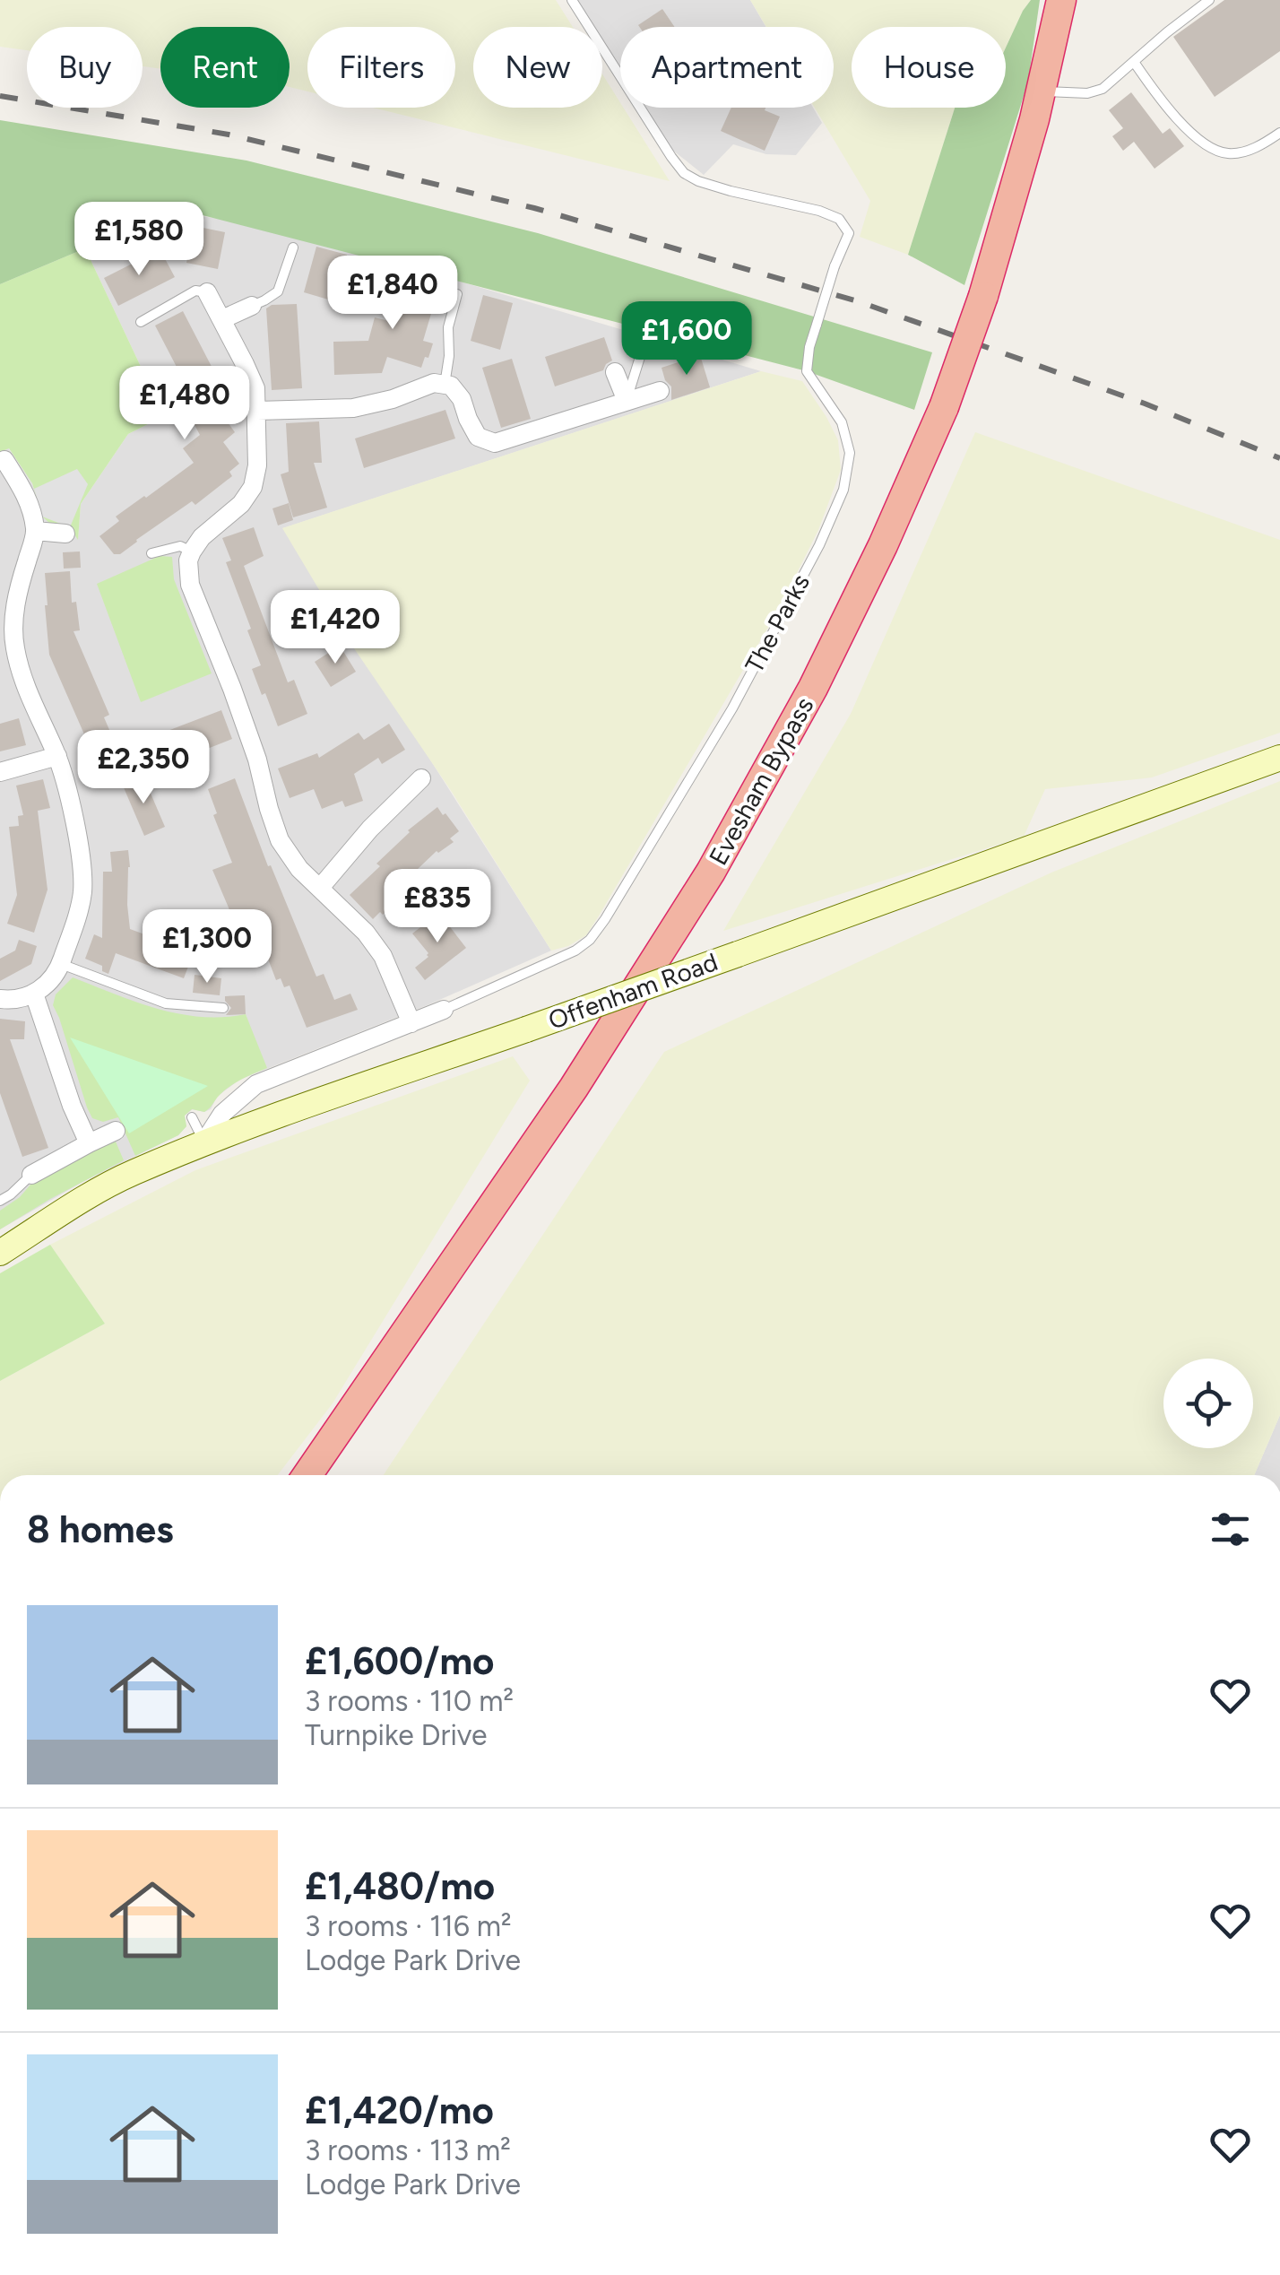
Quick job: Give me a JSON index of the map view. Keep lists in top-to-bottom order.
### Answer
{
  "streets": {
    "highway": ["Evesham Bypass"],
    "main road": ["Offenham Road"],
    "street": ["The Parks"]
  },
  "crossings": [
    ["The Parks", "Offenham Road"]
  ],
  "page": {
    "chip": [
      "Buy",
      "Rent",
      "Filters",
      "New",
      "Apartment",
      "House"
    ],
    "price": [
      "£1,580",
      "£1,840",
      "£1,600",
      "£1,480",
      "£1,420",
      "£2,350",
      "£835",
      "£1,300"
    ],
    "heading": "8 homes",
    "list": [
      {
        "name": "£1,600/mo",
        "note": "3 rooms · 110 m² · Turnpike Drive"
      },
      {
        "name": "£1,480/mo",
        "note": "3 rooms · 116 m² · Lodge Park Drive"
      },
      {
        "name": "£1,420/mo",
        "note": "3 rooms · 113 m² · Lodge Park Drive"
      }
    ]
  }
}
